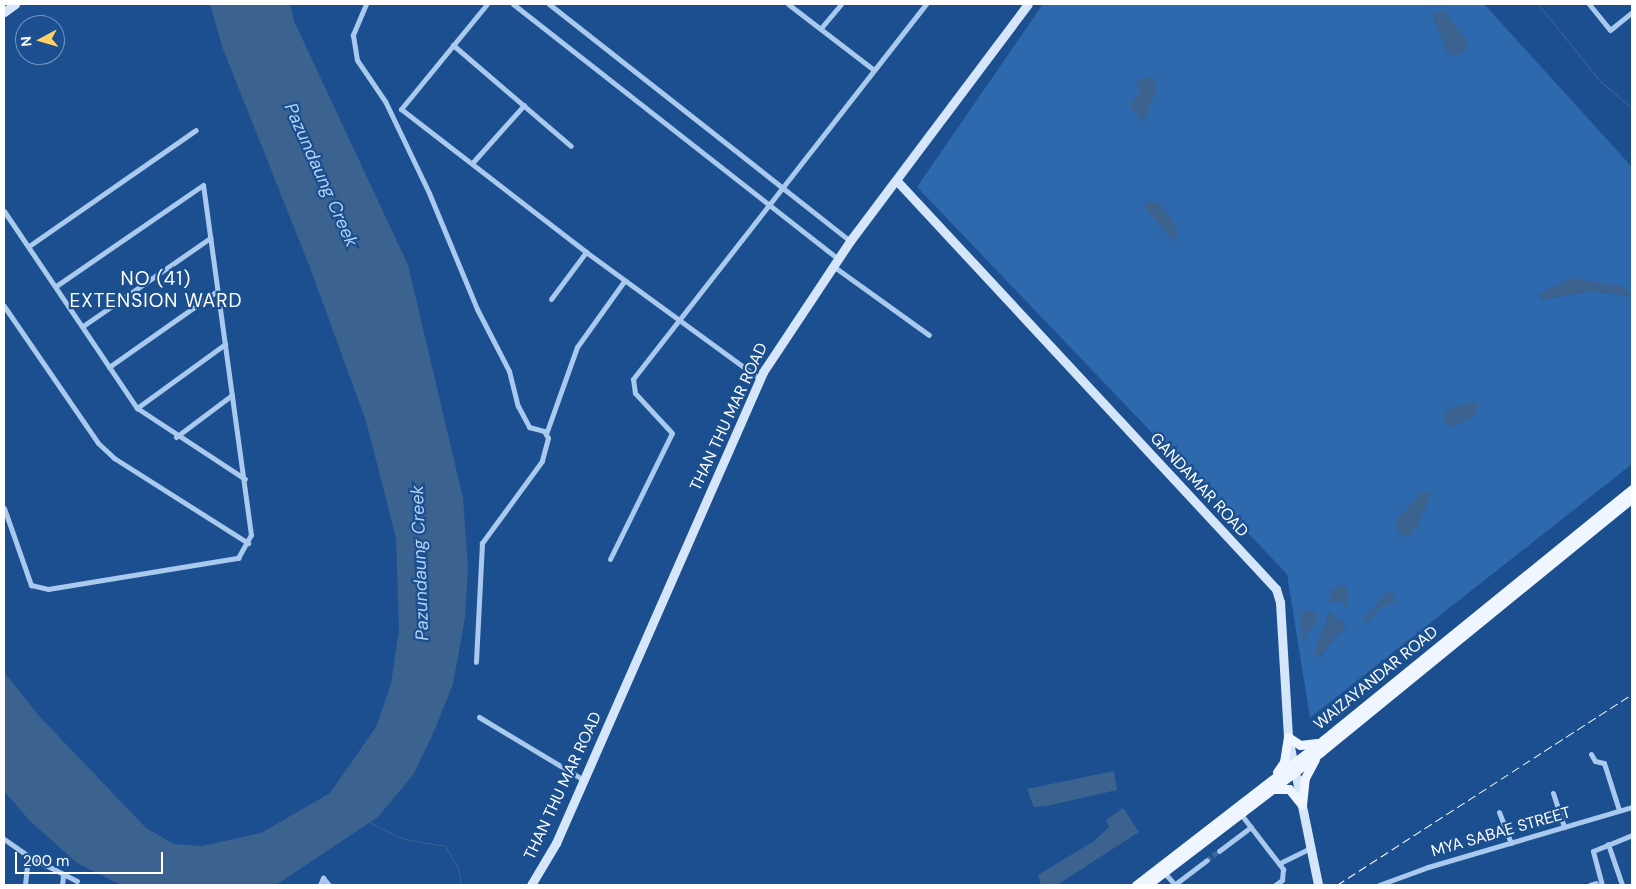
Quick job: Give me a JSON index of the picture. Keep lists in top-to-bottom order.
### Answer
{
  "streets": {
    "main road": ["THAN THU MAR ROAD", "GANDAMAR ROAD", "WAIZAYANDAR ROAD"],
    "street": ["MYA SABAE STREET"]
  },
  "crossings": [
    ["THAN THU MAR ROAD", "GANDAMAR ROAD"],
    ["GANDAMAR ROAD", "WAIZAYANDAR ROAD"]
  ],
  "districts": ["NO (41) EXTENSION WARD"],
  "water": ["Pazundaung Creek"],
  "scale_bar": "200 m",
  "north": "left"
}
